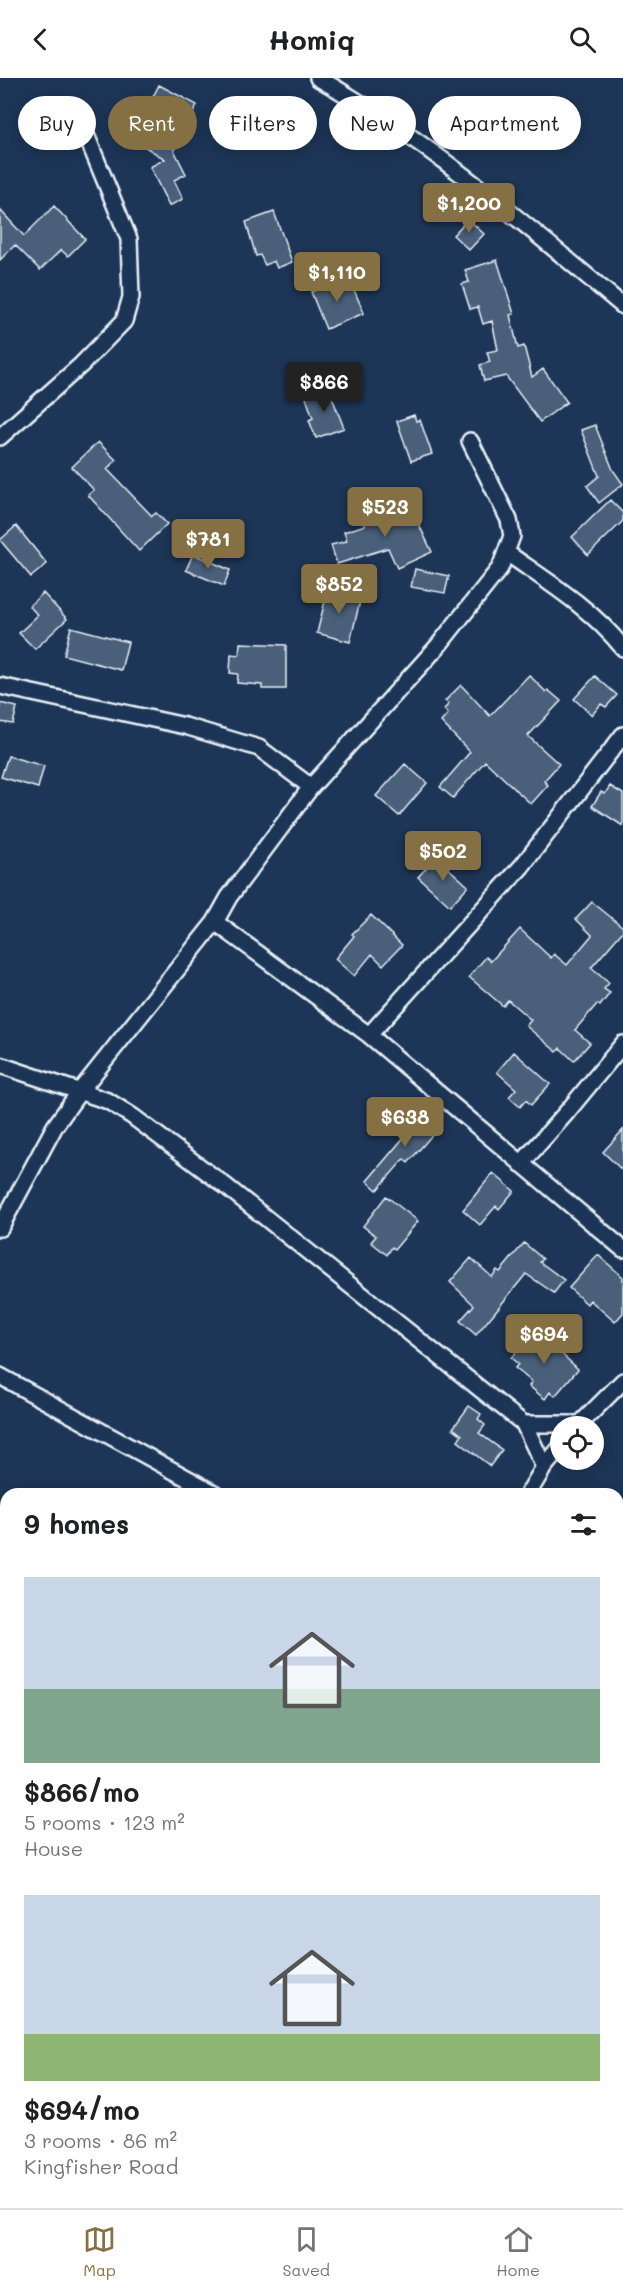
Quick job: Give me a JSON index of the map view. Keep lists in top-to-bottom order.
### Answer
{
  "page": {
    "header": "Homiq",
    "chip": [
      "Buy",
      "Rent",
      "Filters",
      "New",
      "Apartment"
    ],
    "price": [
      "$1,200",
      "$1,110",
      "$866",
      "$523",
      "$781",
      "$852",
      "$502",
      "$638",
      "$694"
    ],
    "heading": "9 homes",
    "list": [
      {
        "name": "$866/mo",
        "note": "5 rooms · 123 m² · House"
      },
      {
        "name": "$694/mo",
        "note": "3 rooms · 86 m² · Kingfisher Road"
      }
    ],
    "tabs": ["Map", "Saved", "Home"]
  }
}
